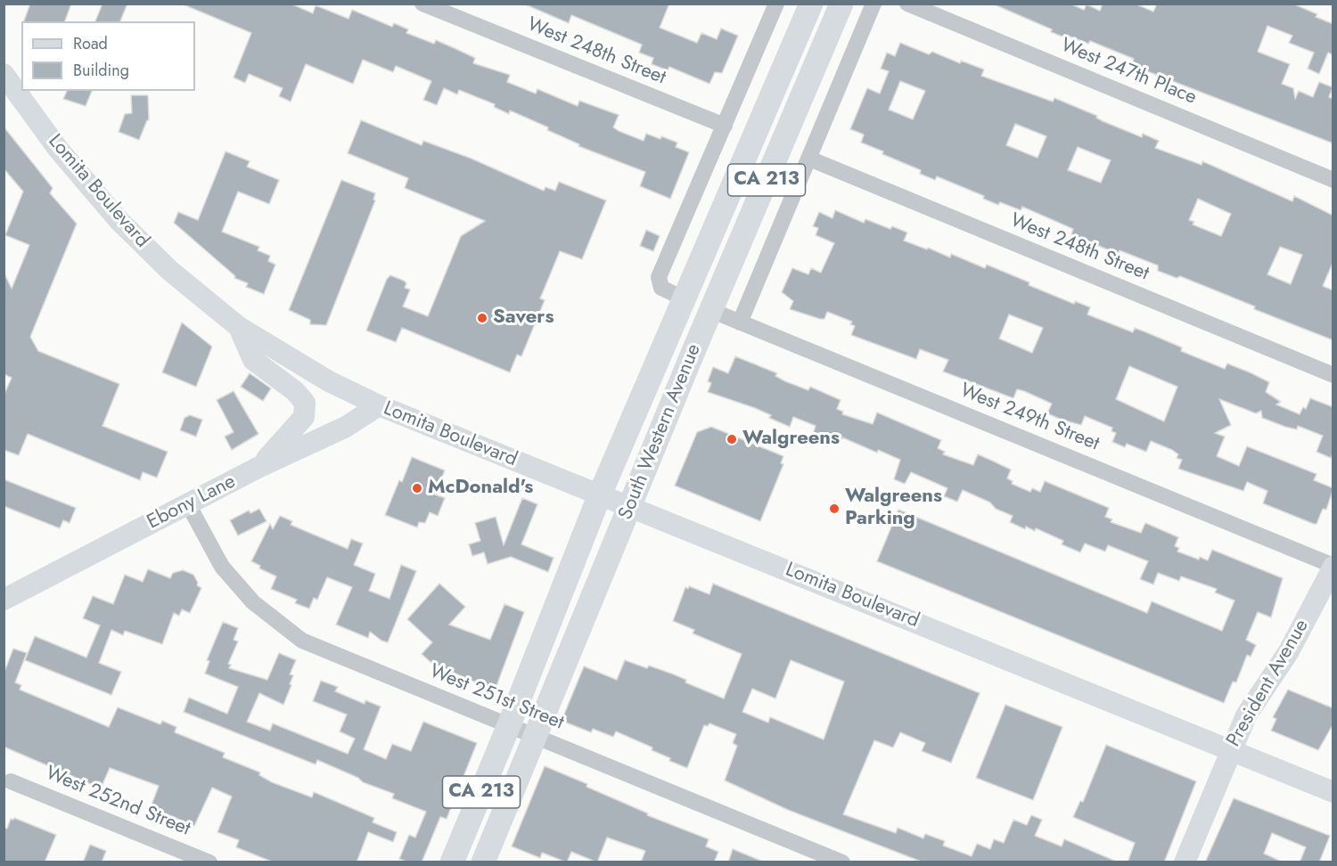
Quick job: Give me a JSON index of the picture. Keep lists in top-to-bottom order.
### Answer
{
  "streets": {
    "main road": [
      "CA 213",
      "Lomita Boulevard",
      "South Western Avenue",
      "Ebony Lane",
      "President Avenue"
    ],
    "street": [
      "West 248th Street",
      "West 247th Place",
      "West 249th Street",
      "West 251st Street",
      "West 252nd Street"
    ]
  },
  "crossings": [
    ["Lomita Boulevard", "South Western Avenue"],
    ["Lomita Boulevard", "Ebony Lane"],
    ["Lomita Boulevard", "President Avenue"],
    ["West 249th Street", "South Western Avenue"],
    ["West 249th Street", "President Avenue"],
    ["South Western Avenue", "West 251st Street"],
    ["Ebony Lane", "West 251st Street"]
  ],
  "places": [
    "Savers",
    "Walgreens",
    "McDonald's",
    "Walgreens Parking"
  ],
  "legend": ["Road", "Building"]
}
